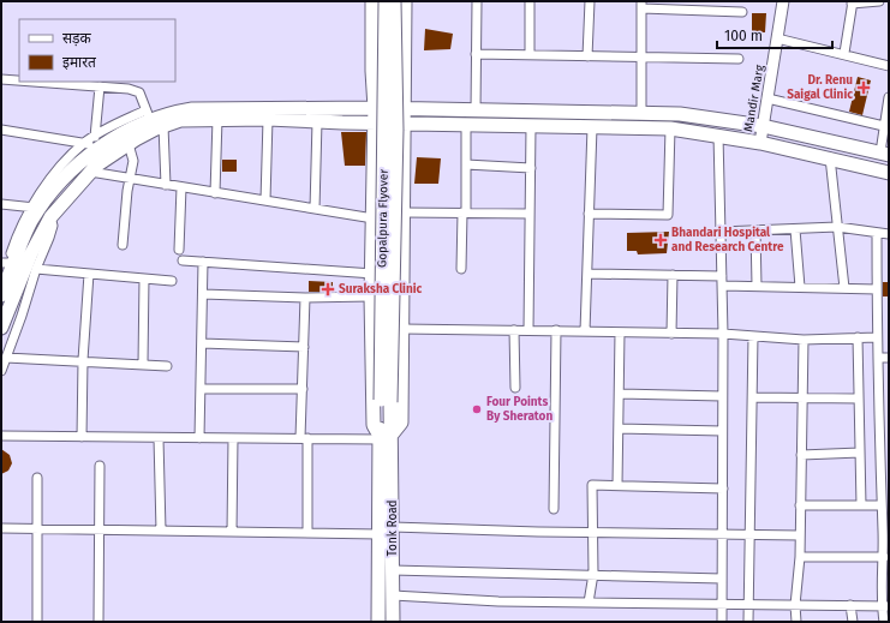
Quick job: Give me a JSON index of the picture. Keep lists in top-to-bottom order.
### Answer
{
  "streets": {
    "main road": ["Gopalpura Flyover", "Tonk Road"],
    "street": ["Mandir Marg"]
  },
  "crossings": [
    ["Gopalpura Flyover", "Tonk Road"]
  ],
  "places": {
    "health": ["Dr. Renu Saigal Clinic", "Bhandari Hospital and Research Centre", "Suraksha Clinic"],
    "other": ["Four Points By Sheraton"]
  },
  "legend": ["सड़क", "इमारत"],
  "scale_bar": "100 m"
}
